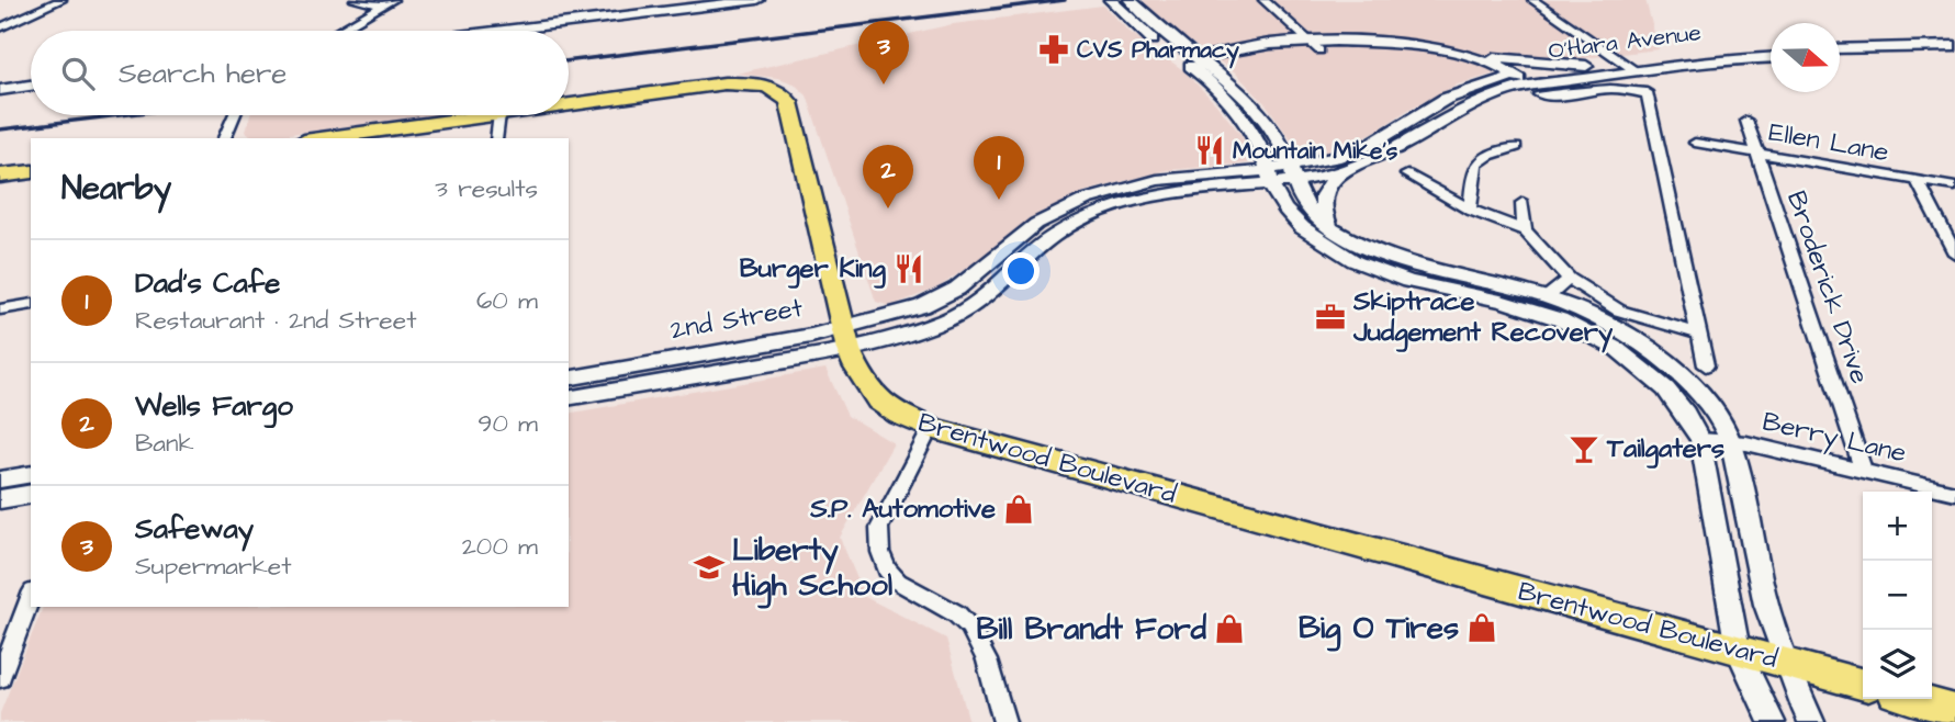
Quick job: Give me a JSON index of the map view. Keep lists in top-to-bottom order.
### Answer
{
  "streets": {
    "main road": ["Brentwood Boulevard"],
    "street": [
      "O'Hara Avenue",
      "Ellen Lane",
      "Broderick Drive",
      "2nd Street",
      "Berry Lane"
    ]
  },
  "crossings": [
    ["O'Hara Avenue", "2nd Street"],
    ["Ellen Lane", "Broderick Drive"],
    ["Broderick Drive", "Berry Lane"],
    ["2nd Street", "Brentwood Boulevard"]
  ],
  "places": {
    "pharmacy": ["CVS Pharmacy"],
    "restaurant": ["Mountain Mike's", "Burger King"],
    "office": ["Skiptrace Judgement Recovery"],
    "bar": ["Tailgaters"],
    "shop": ["S.P. Automotive", "Big O Tires", "Bill Brandt Ford"],
    "school or university": ["Liberty High School"]
  },
  "north": "right",
  "page": {
    "pins": ["3", "1", "2"],
    "search": "Search here",
    "heading": ["Nearby", "3 results"],
    "list": [
      {
        "mark": "1",
        "name": "Dad's Cafe",
        "note": "Restaurant · 2nd Street",
        "value": "60 m"
      },
      {
        "mark": "2",
        "name": "Wells Fargo",
        "note": "Bank",
        "value": "90 m"
      },
      {
        "mark": "3",
        "name": "Safeway",
        "note": "Supermarket",
        "value": "200 m"
      }
    ],
    "map_buttons": ["+", "−"]
  }
}
